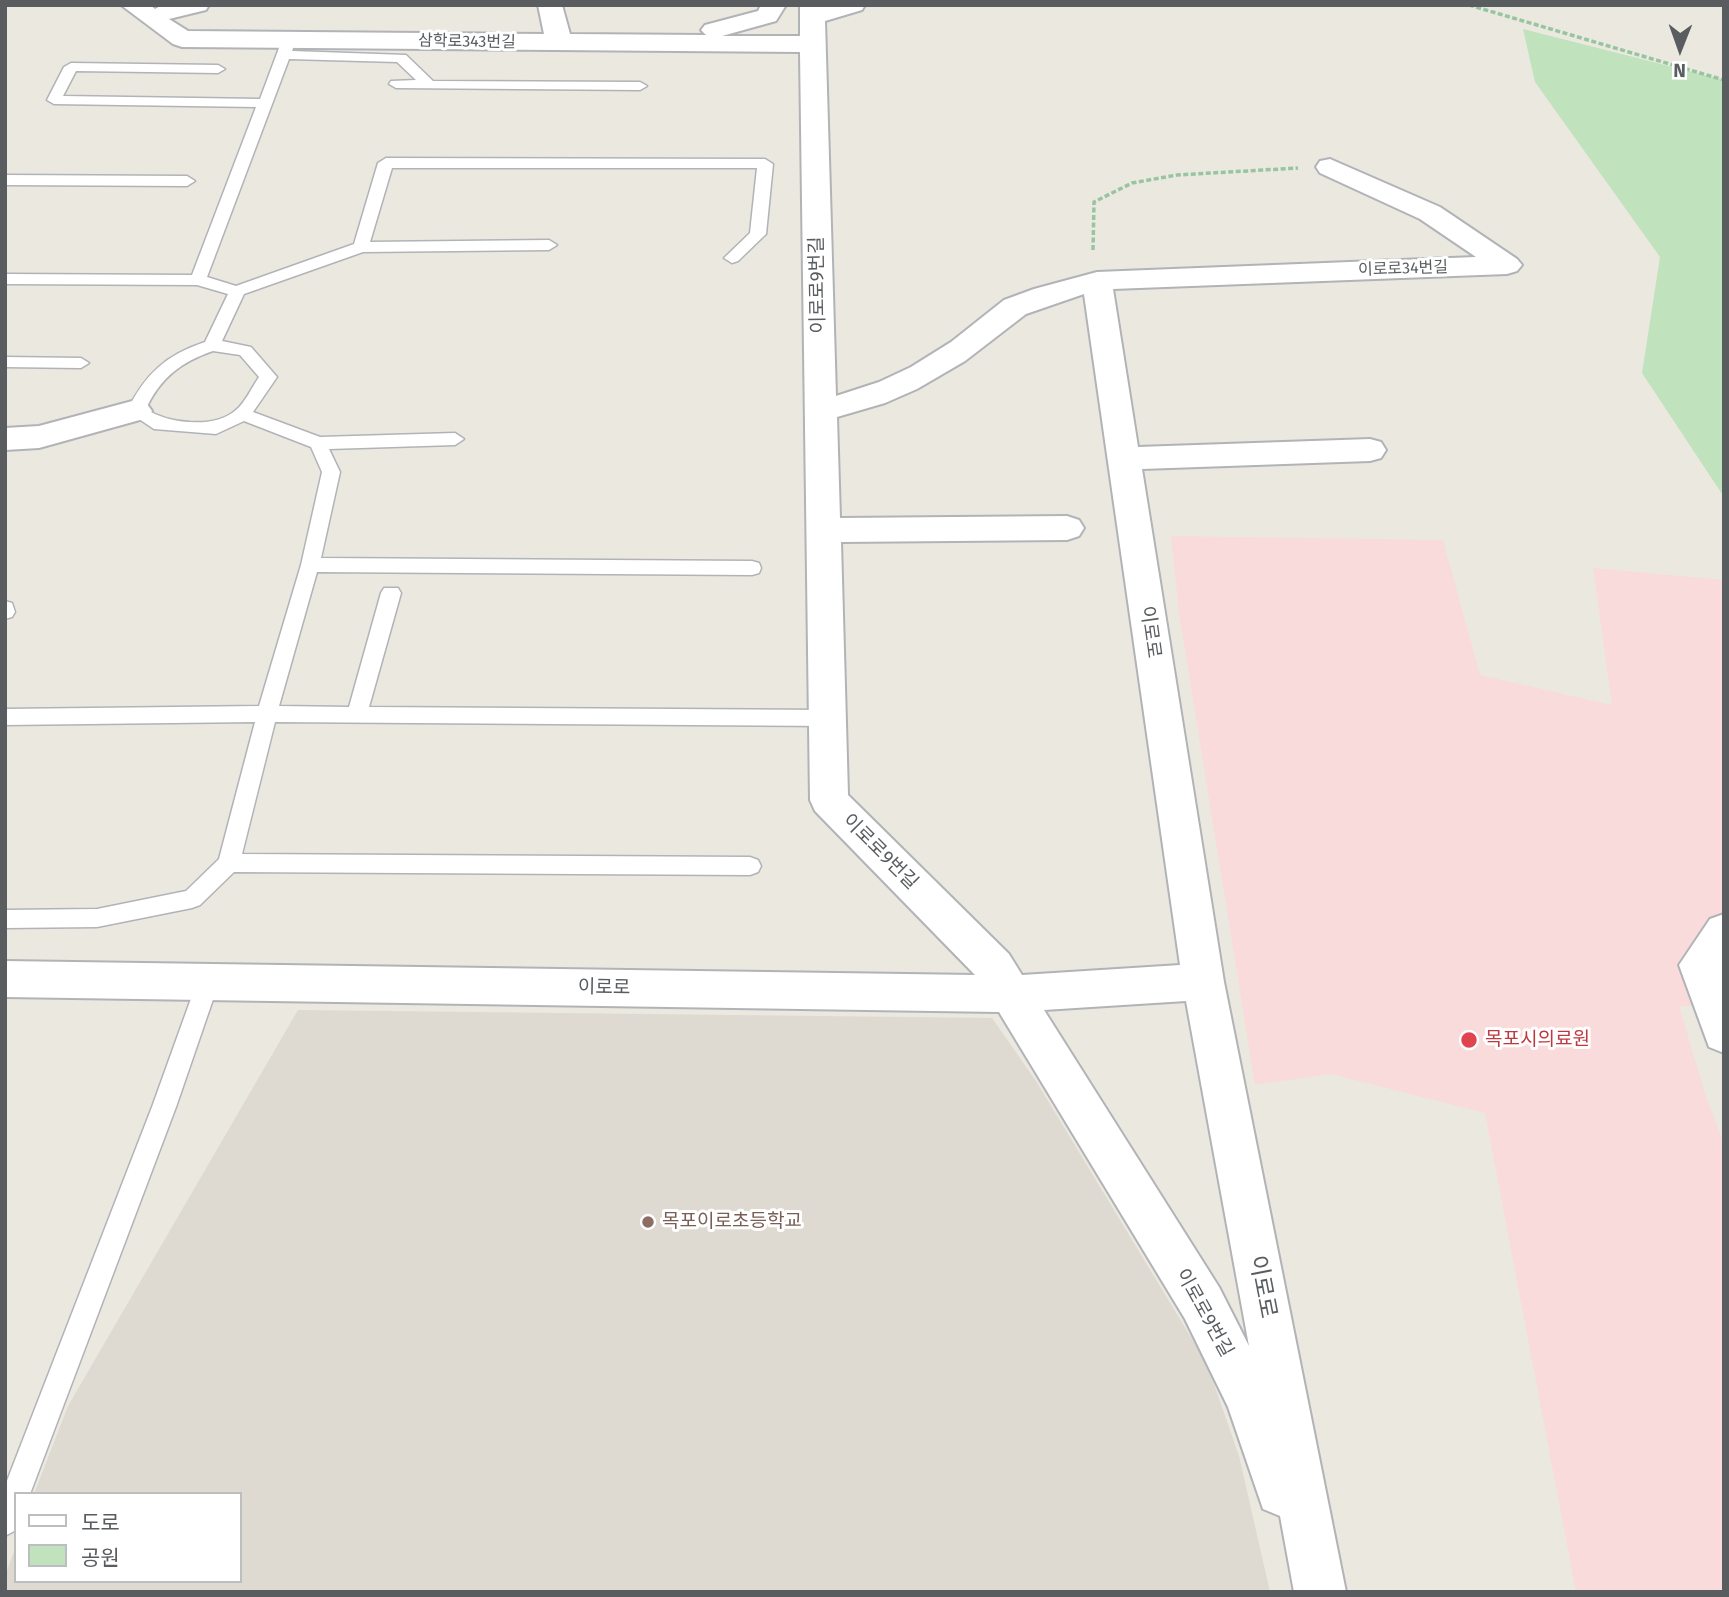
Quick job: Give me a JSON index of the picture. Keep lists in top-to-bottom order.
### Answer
{
  "streets": {
    "street": [
      "삼학로343번길",
      "이로로34번길",
      "이로로9번길",
      "이로로"
    ]
  },
  "crossings": [
    ["삼학로343번길", "이로로9번길"],
    ["이로로34번길", "이로로"],
    ["이로로9번길", "이로로"]
  ],
  "places": ["목포시의료원", "목포이로초등학교"],
  "legend": ["도로", "공원"],
  "north": "bottom"
}
